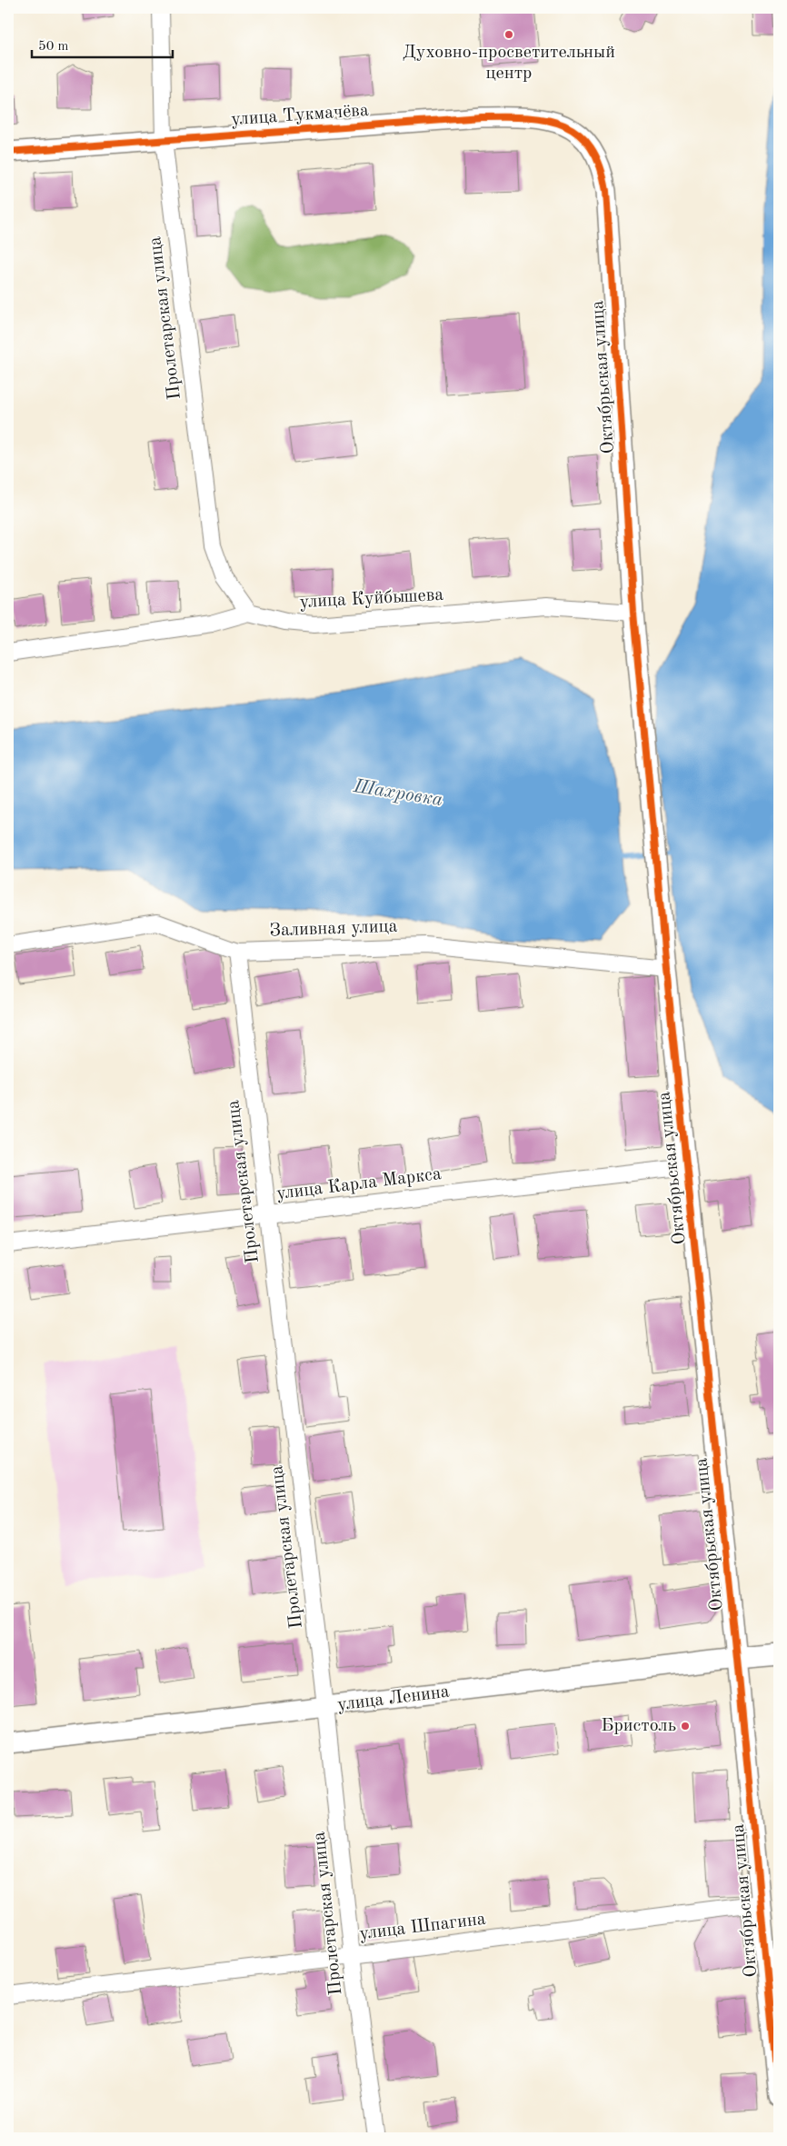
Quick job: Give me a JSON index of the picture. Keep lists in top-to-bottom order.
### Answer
{
  "streets": {
    "main road": ["улица Ленина"],
    "street": [
      "улица Тукмачёва",
      "Пролетарская улица",
      "Октябрьская улица",
      "улица Куйбышева",
      "Заливная улица",
      "улица Карла Маркса",
      "улица Шпагина"
    ]
  },
  "crossings": [
    ["улица Тукмачёва", "Пролетарская улица"],
    ["улица Тукмачёва", "Октябрьская улица"],
    ["Пролетарская улица", "улица Куйбышева"],
    ["Пролетарская улица", "Заливная улица"],
    ["Пролетарская улица", "улица Карла Маркса"],
    ["Пролетарская улица", "улица Ленина"],
    ["Пролетарская улица", "улица Шпагина"],
    ["Октябрьская улица", "улица Куйбышева"],
    ["Октябрьская улица", "Заливная улица"],
    ["Октябрьская улица", "улица Карла Маркса"],
    ["Октябрьская улица", "улица Ленина"],
    ["Октябрьская улица", "улица Шпагина"]
  ],
  "water": ["Шахровка"],
  "places": ["Духовно-просветительный центр", "Бристоль"],
  "scale_bar": "50 m"
}
